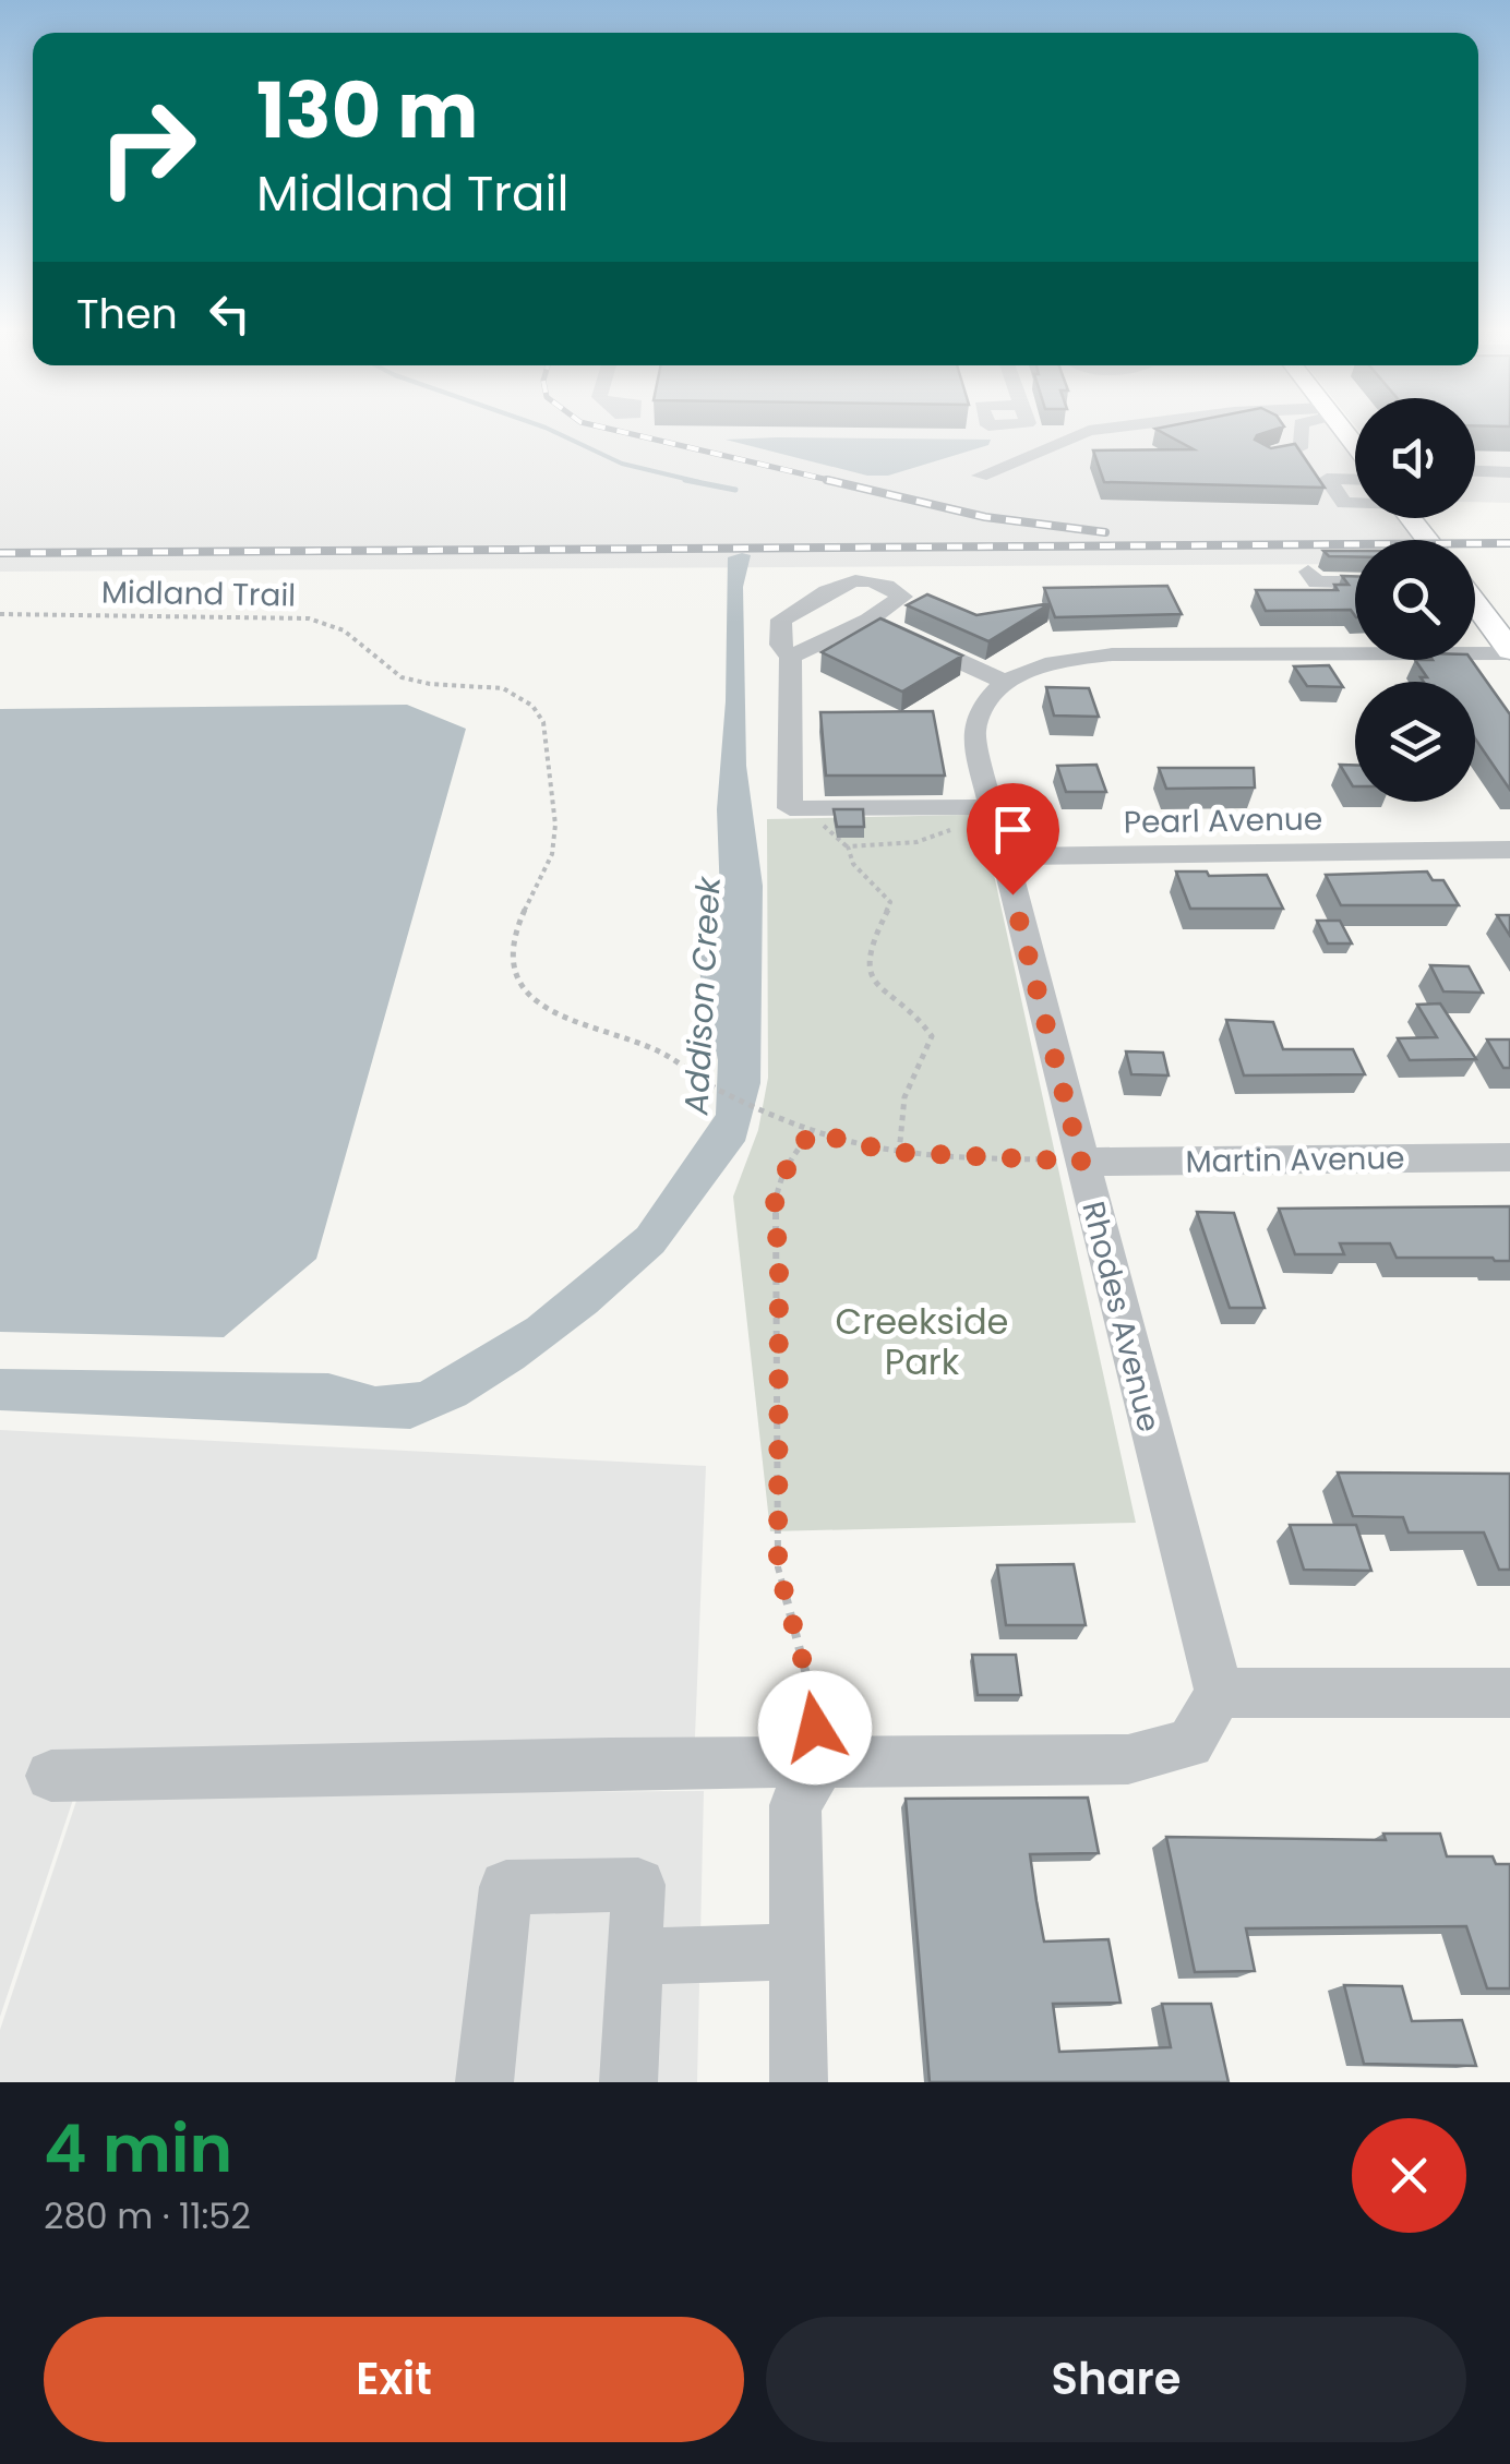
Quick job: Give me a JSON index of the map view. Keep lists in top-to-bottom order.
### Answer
{
  "streets": {
    "street": ["Pearl Avenue", "Martin Avenue", "Rhodes Avenue"],
    "path": ["Midland Trail"]
  },
  "crossings": [
    ["Midland Trail", "Martin Avenue"],
    ["Midland Trail", "Rhodes Avenue"],
    ["Pearl Avenue", "Rhodes Avenue"],
    ["Martin Avenue", "Rhodes Avenue"]
  ],
  "water": ["Addison Creek"],
  "parks": ["Creekside Park"],
  "page": {
    "turn": ["130 m", "Midland Trail"],
    "then": "Then",
    "heading": ["4 min", "280 m · 11:52"],
    "buttons": ["Exit", "Share"]
  }
}
